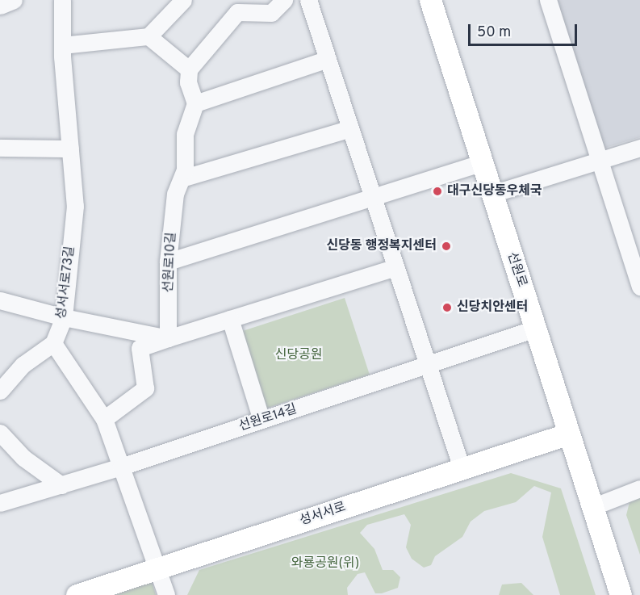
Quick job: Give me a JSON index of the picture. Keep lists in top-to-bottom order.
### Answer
{
  "streets": {
    "main road": ["선원로", "성서서로"],
    "street": ["선원로10길", "성서서로73길", "선원로14길"]
  },
  "crossings": [
    ["선원로", "선원로14길"],
    ["선원로", "성서서로"]
  ],
  "parks": ["신당공원", "와룡공원(위)"],
  "places": ["대구신당동우체국", "신당동 행정복지센터", "신당치안센터"],
  "scale_bar": "50 m"
}
